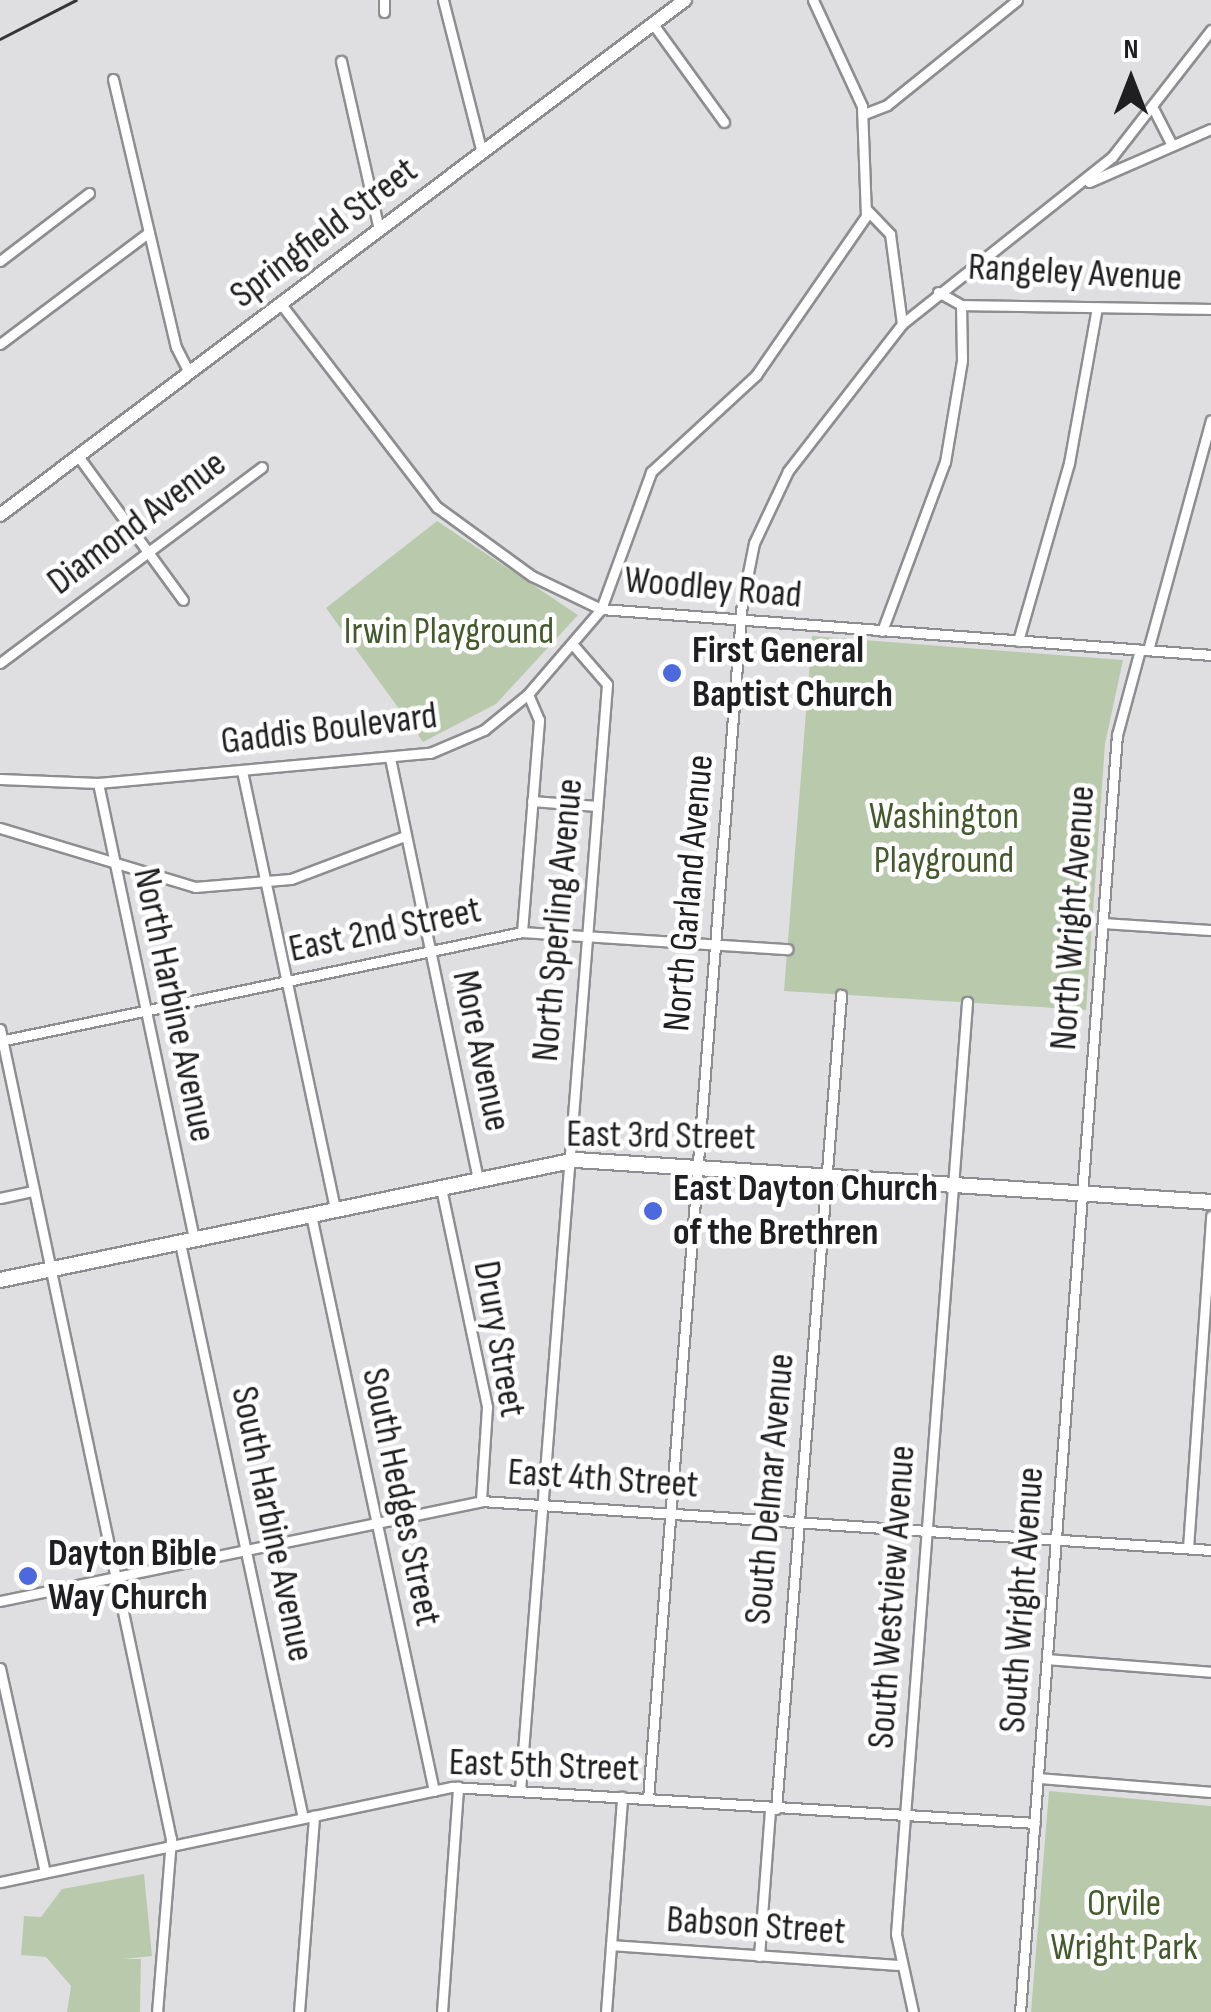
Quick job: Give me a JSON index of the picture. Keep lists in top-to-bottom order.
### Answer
{
  "streets": {
    "main road": ["Springfield Street", "East 3rd Street"],
    "street": [
      "Rangeley Avenue",
      "Diamond Avenue",
      "Woodley Road",
      "Gaddis Boulevard",
      "North Garland Avenue",
      "North Wright Avenue",
      "North Sperling Avenue",
      "East 2nd Street",
      "North Harbine Avenue",
      "More Avenue",
      "Drury Street",
      "East 4th Street",
      "South Delmar Avenue",
      "South Hedges Street",
      "South Harbine Avenue",
      "South Westview Avenue",
      "South Wright Avenue",
      "East 5th Street",
      "Babson Street"
    ]
  },
  "crossings": [
    ["Springfield Street", "Woodley Road"],
    ["Rangeley Avenue", "North Garland Avenue"],
    ["Woodley Road", "Gaddis Boulevard"],
    ["Woodley Road", "North Garland Avenue"],
    ["Woodley Road", "North Wright Avenue"],
    ["Gaddis Boulevard", "North Sperling Avenue"],
    ["Gaddis Boulevard", "North Harbine Avenue"],
    ["Gaddis Boulevard", "More Avenue"],
    ["North Garland Avenue", "East 2nd Street"],
    ["North Garland Avenue", "East 3rd Street"],
    ["North Garland Avenue", "East 4th Street"],
    ["North Garland Avenue", "East 5th Street"],
    ["North Wright Avenue", "East 3rd Street"],
    ["North Wright Avenue", "South Wright Avenue"],
    ["North Sperling Avenue", "East 2nd Street"],
    ["North Sperling Avenue", "East 3rd Street"],
    ["North Sperling Avenue", "East 4th Street"],
    ["North Sperling Avenue", "East 5th Street"],
    ["East 2nd Street", "North Harbine Avenue"],
    ["East 2nd Street", "More Avenue"],
    ["North Harbine Avenue", "East 3rd Street"],
    ["North Harbine Avenue", "South Harbine Avenue"],
    ["More Avenue", "East 3rd Street"],
    ["East 3rd Street", "Drury Street"],
    ["East 3rd Street", "South Delmar Avenue"],
    ["East 3rd Street", "South Hedges Street"],
    ["East 3rd Street", "South Harbine Avenue"],
    ["East 3rd Street", "South Westview Avenue"],
    ["East 3rd Street", "South Wright Avenue"],
    ["Drury Street", "East 4th Street"],
    ["East 4th Street", "South Delmar Avenue"],
    ["East 4th Street", "South Hedges Street"],
    ["East 4th Street", "South Harbine Avenue"],
    ["East 4th Street", "South Westview Avenue"],
    ["East 4th Street", "South Wright Avenue"],
    ["South Delmar Avenue", "East 5th Street"],
    ["South Delmar Avenue", "Babson Street"],
    ["South Hedges Street", "East 5th Street"],
    ["South Harbine Avenue", "East 5th Street"],
    ["South Westview Avenue", "East 5th Street"],
    ["South Westview Avenue", "Babson Street"],
    ["South Wright Avenue", "East 5th Street"]
  ],
  "parks": ["Irwin Playground", "Washington Playground", "Orvile Wright Park"],
  "places": ["First General Baptist Church", "East Dayton Church of the Brethren", "Dayton Bible Way Church"],
  "north": "top"
}
